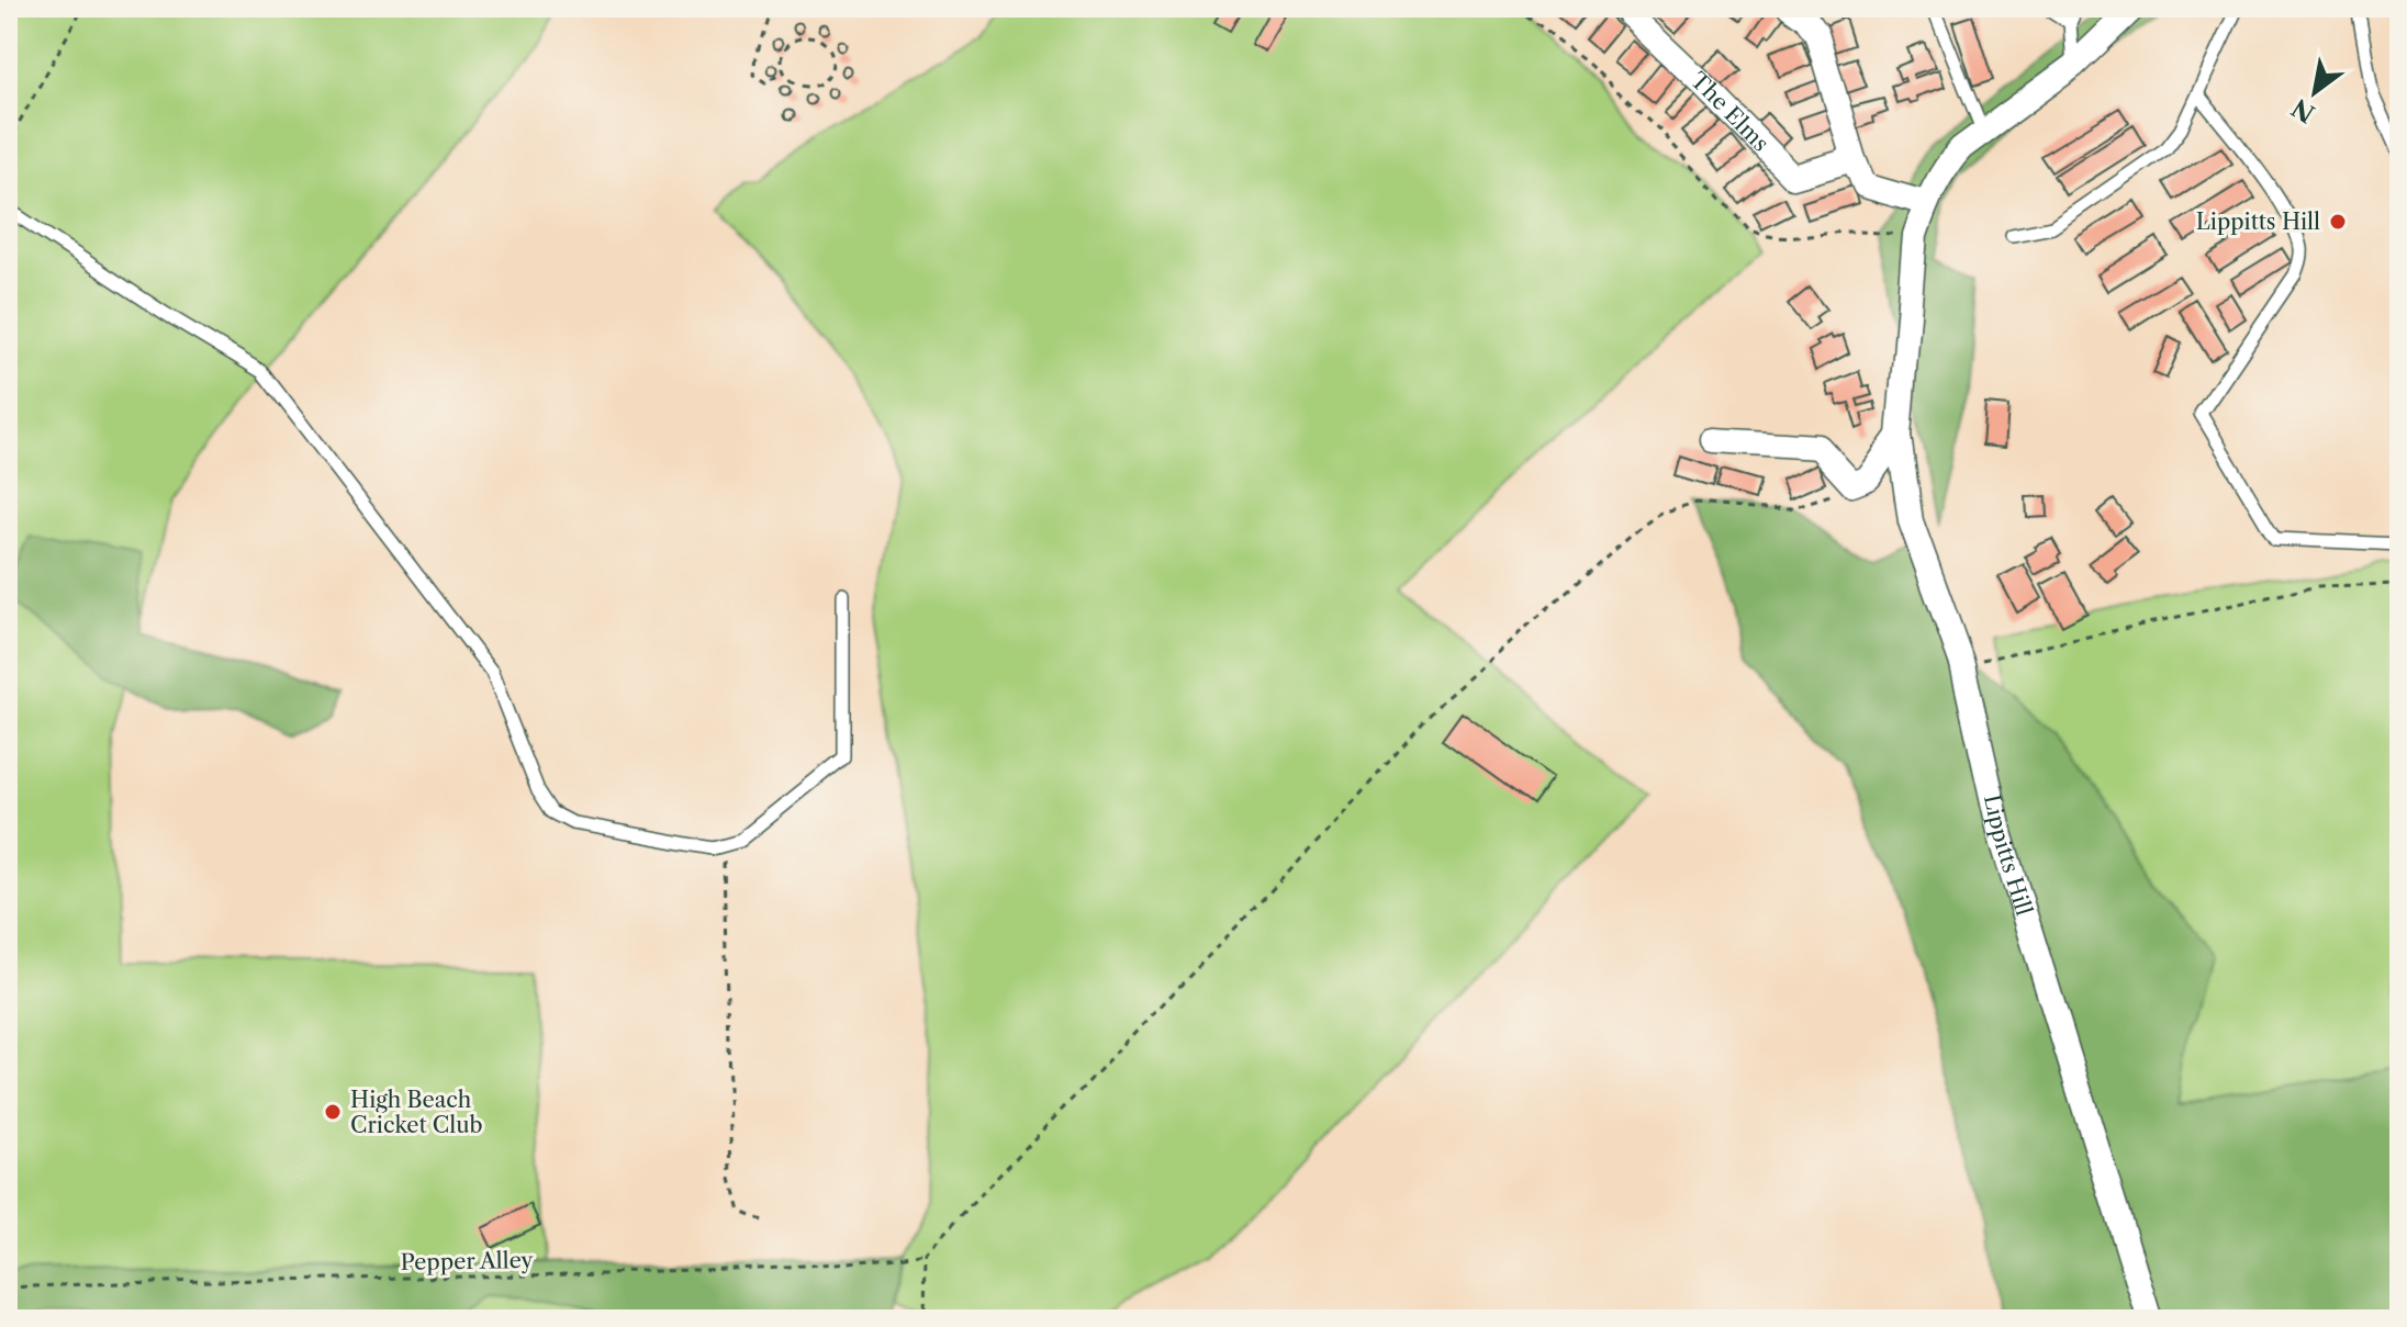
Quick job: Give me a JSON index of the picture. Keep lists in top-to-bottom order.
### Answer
{
  "streets": {
    "street": ["The Elms", "Lippitts Hill"],
    "path": ["Pepper Alley"]
  },
  "places": ["Lippitts Hill", "High Beach Cricket Club"],
  "north": "bottom left"
}
